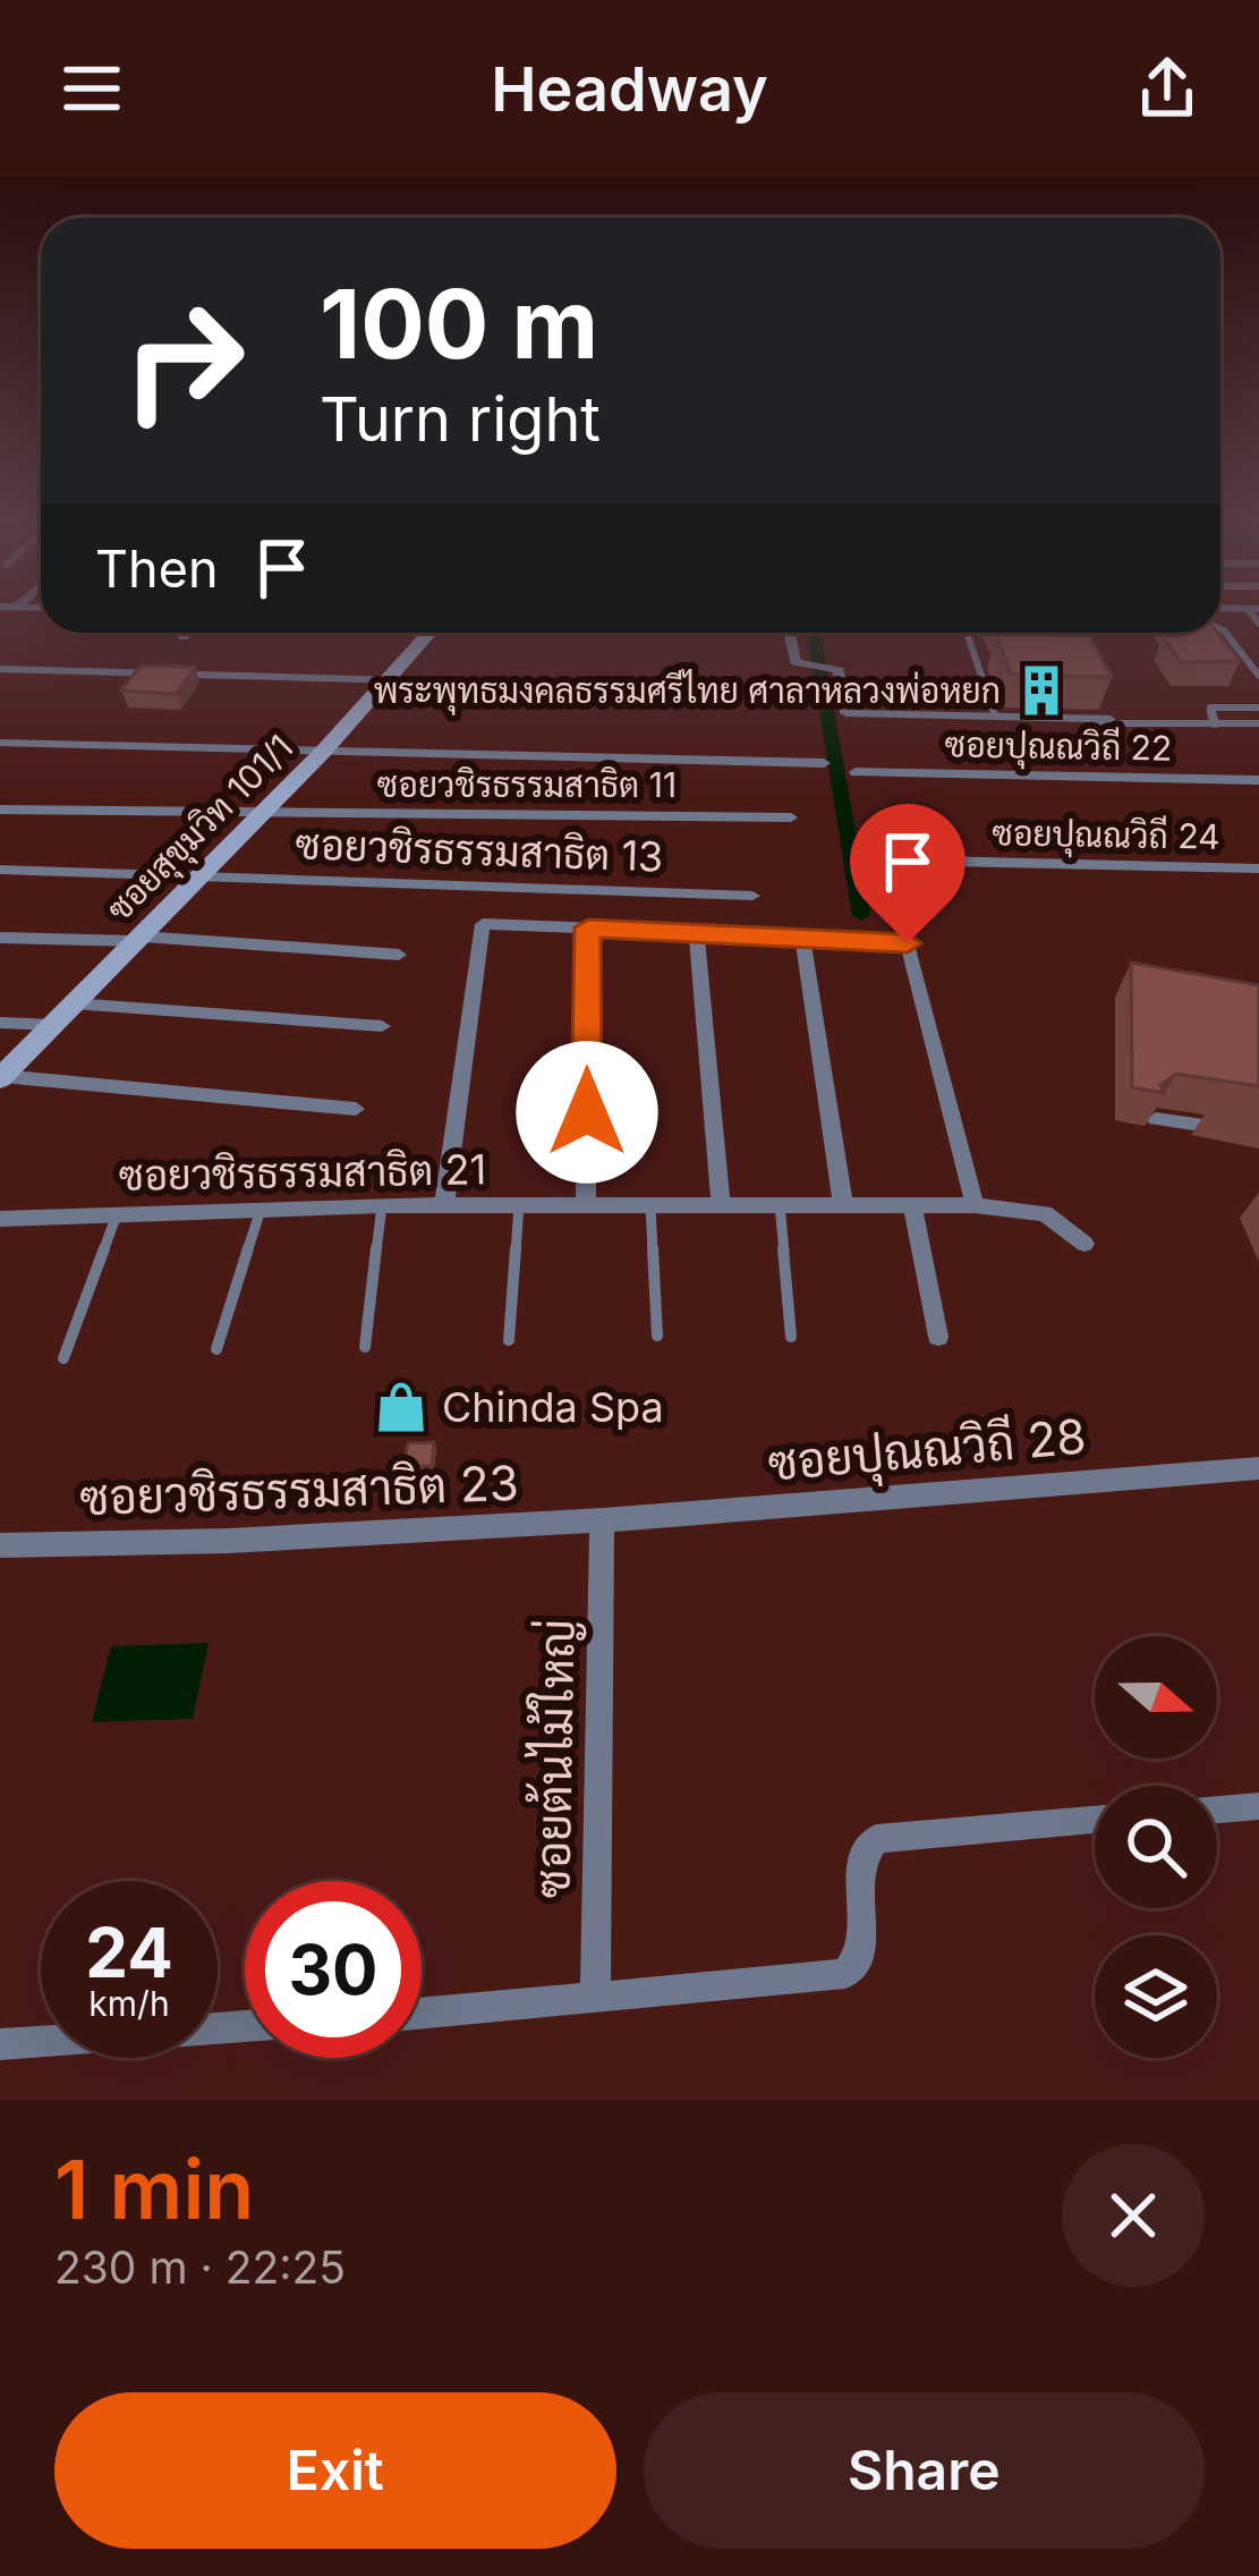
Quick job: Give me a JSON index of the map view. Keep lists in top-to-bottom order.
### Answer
{
  "streets": {
    "street": [
      "ซอยปุณณวิถี 22",
      "ซอยวชิรธรรมสาธิต 11",
      "ซอยสุขุมวิท 101/1",
      "ซอยปุณณวิถี 24",
      "ซอยวชิรธรรมสาธิต 13",
      "ซอยวชิรธรรมสาธิต 21",
      "ซอยปุณณวิถี 28",
      "ซอยวชิรธรรมสาธิต 23",
      "ซอยต้นไม้ใหญ่"
    ]
  },
  "crossings": [
    ["ซอยวชิรธรรมสาธิต 11", "ซอยสุขุมวิท 101/1"],
    ["ซอยสุขุมวิท 101/1", "ซอยวชิรธรรมสาธิต 13"],
    ["ซอยปุณณวิถี 28", "ซอยวชิรธรรมสาธิต 23"],
    ["ซอยปุณณวิถี 28", "ซอยต้นไม้ใหญ่"],
    ["ซอยวชิรธรรมสาธิต 23", "ซอยต้นไม้ใหญ่"]
  ],
  "places": {
    "building": ["พระพุทธมงคลธรรมศรีไทย ศาลาหลวงพ่อหยก"],
    "shop": ["Chinda Spa"]
  },
  "north": "right",
  "page": {
    "header": "Headway",
    "turn": ["100 m", "Turn right"],
    "then": "Then",
    "speed": "24 km/h",
    "limit": "30",
    "heading": ["1 min", "230 m · 22:25"],
    "buttons": ["Exit", "Share"]
  }
}
